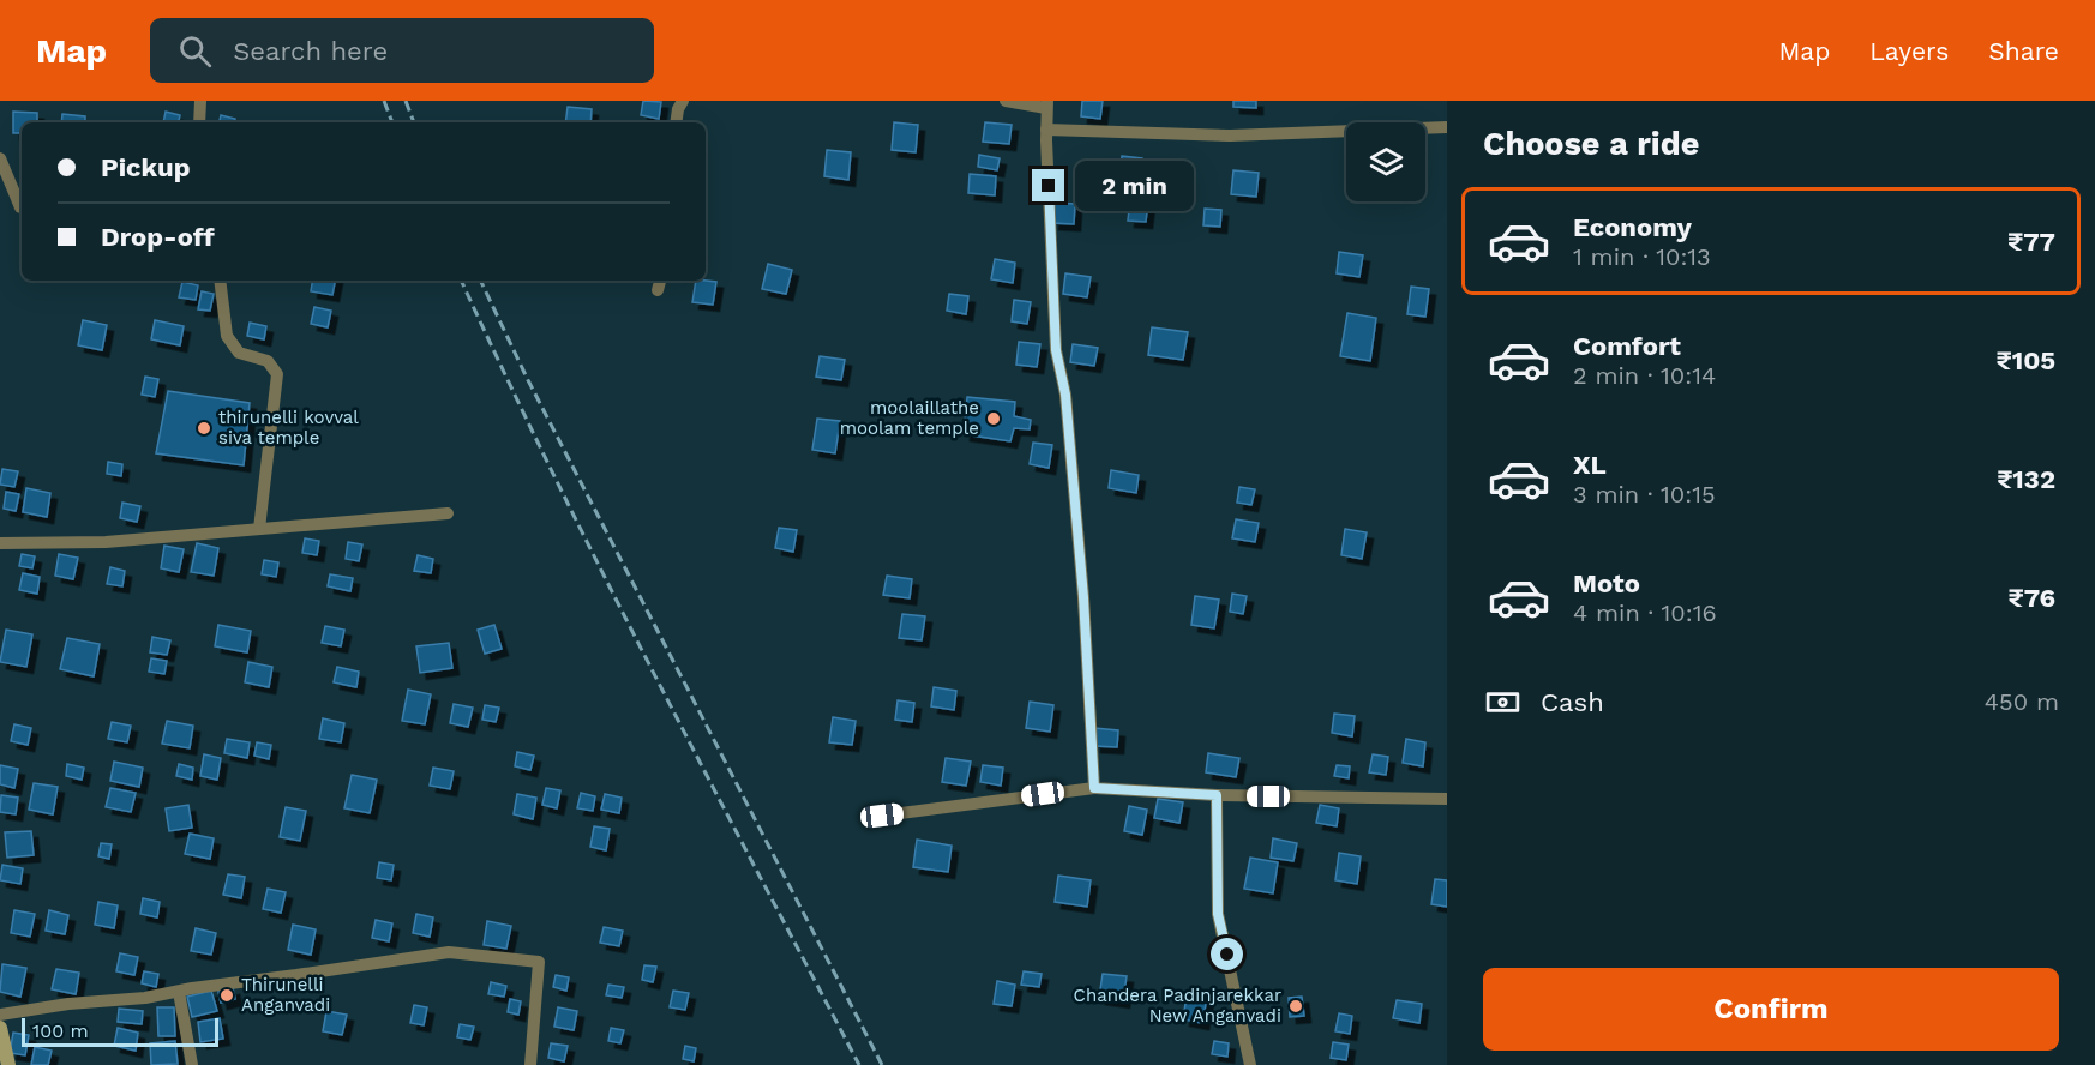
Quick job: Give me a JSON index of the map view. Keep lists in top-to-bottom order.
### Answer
{
  "places": [
    "moolaillathe moolam temple",
    "thirunelli kovval siva temple",
    "Thirunelli Anganvadi",
    "Chandera Padinjarekkar New Anganvadi"
  ],
  "scale_bar": "100 m",
  "page": {
    "header": "Map",
    "search": "Search here",
    "nav": ["Map", "Layers", "Share"],
    "heading": "Choose a ride",
    "banner": ["Pickup", "Drop-off"],
    "bubble": "2 min",
    "list": [
      {
        "name": "Economy",
        "note": "1 min · 10:13",
        "value": "₹77"
      },
      {
        "name": "Comfort",
        "note": "2 min · 10:14",
        "value": "₹105"
      },
      {
        "name": "XL",
        "note": "3 min · 10:15",
        "value": "₹132"
      },
      {
        "name": "Moto",
        "note": "4 min · 10:16",
        "value": "₹76"
      }
    ],
    "pay": ["Cash", "450 m"],
    "buttons": "Confirm",
    "scale": "100 m"
  }
}
